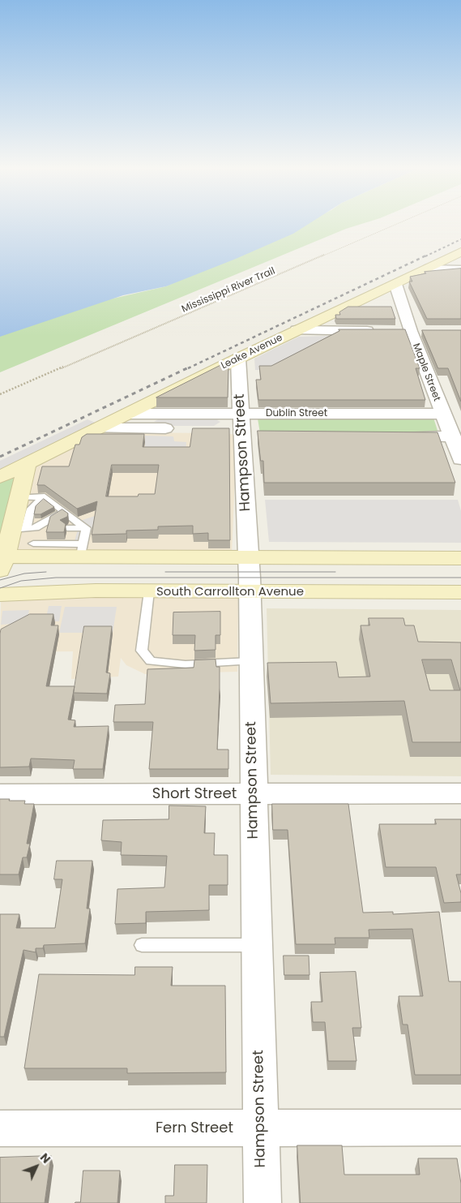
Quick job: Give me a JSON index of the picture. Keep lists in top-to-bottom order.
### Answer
{
  "streets": {
    "street": [
      "Leake Avenue",
      "Maple Street",
      "Dublin Street",
      "Hampson Street",
      "South Carrollton Avenue",
      "Short Street",
      "Fern Street"
    ],
    "path": ["Mississippi River Trail"]
  },
  "crossings": [
    ["Leake Avenue", "Maple Street"],
    ["Leake Avenue", "Dublin Street"],
    ["Leake Avenue", "Hampson Street"],
    ["Maple Street", "Dublin Street"],
    ["Dublin Street", "Hampson Street"],
    ["Hampson Street", "South Carrollton Avenue"],
    ["Hampson Street", "Short Street"],
    ["Hampson Street", "Fern Street"]
  ],
  "north": "top right"
}
